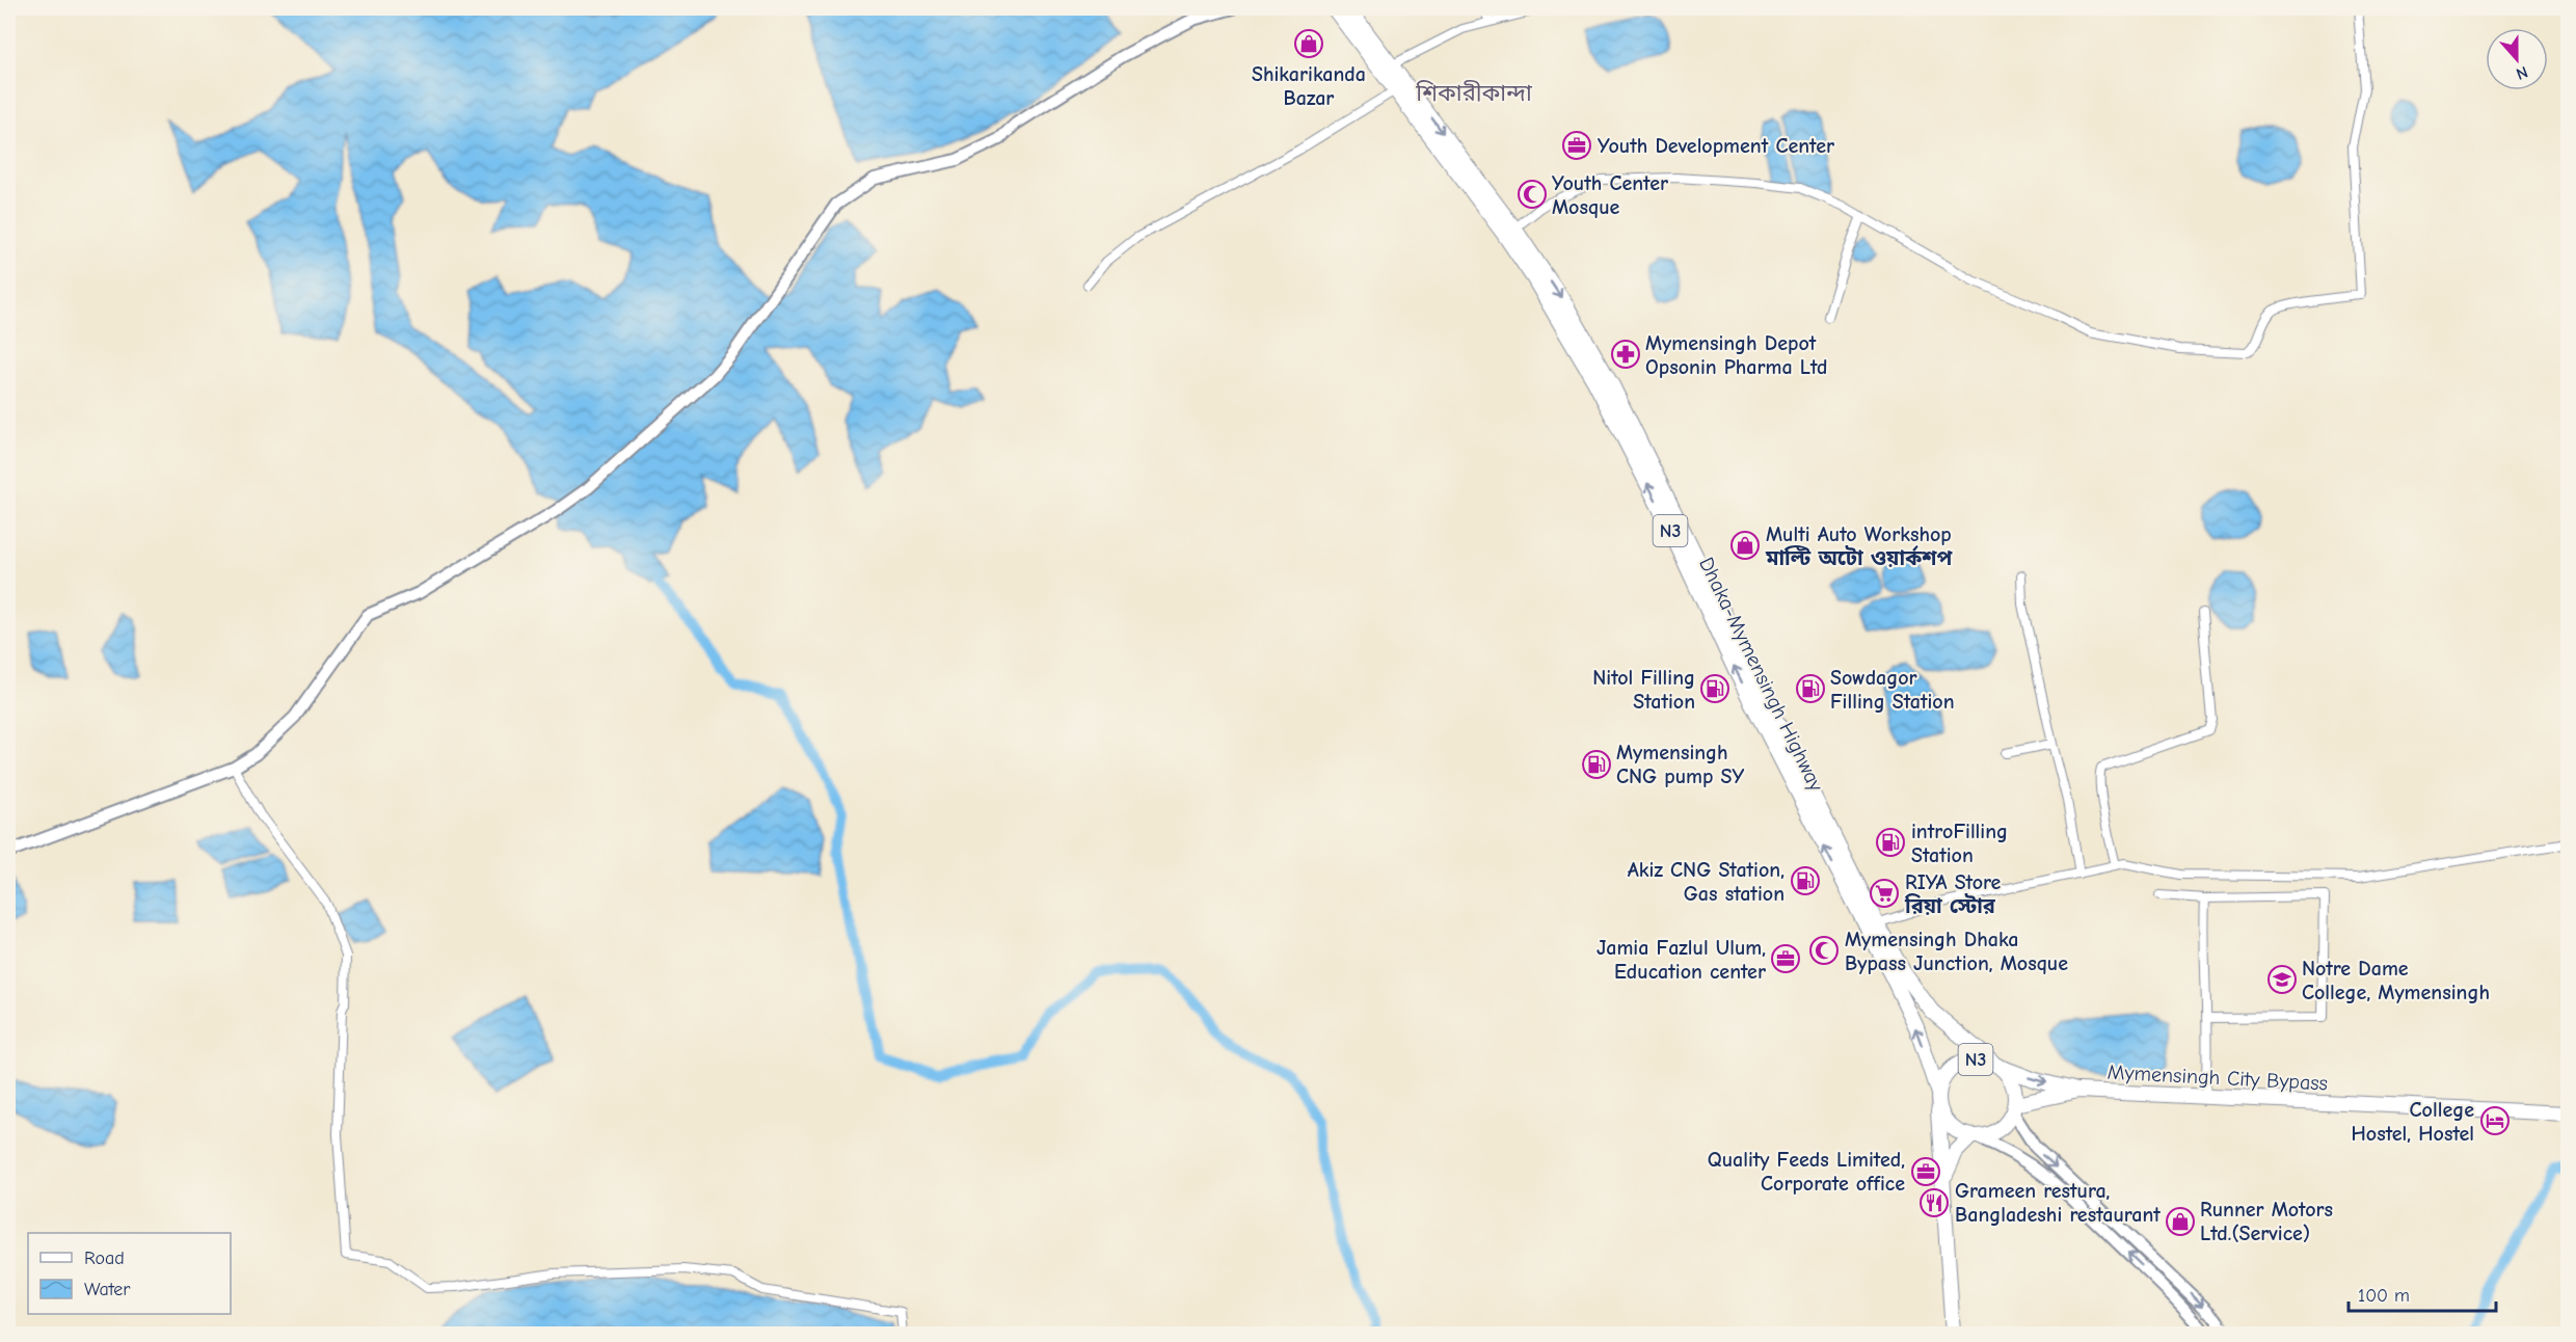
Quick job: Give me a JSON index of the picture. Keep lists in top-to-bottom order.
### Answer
{
  "streets": {
    "highway": ["N3", "Dhaka-Mymensingh Highway", "Mymensingh City Bypass"]
  },
  "crossings": [
    ["N3", "Dhaka-Mymensingh Highway"],
    ["N3", "Mymensingh City Bypass"],
    ["Dhaka-Mymensingh Highway", "Mymensingh City Bypass"]
  ],
  "districts": ["শিকারীকান্দা"],
  "places": {
    "shop": ["Shikarikanda Bazar", "Multi Auto Workshop মাল্টি অটো ওয়ার্কশপ", "Runner Motors Ltd.(Service)"],
    "office": ["Youth Development Center", "Jamia Fazlul Ulum, Education center", "Quality Feeds Limited, Corporate office"],
    "mosque": ["Youth Center Mosque", "Mymensingh Dhaka Bypass Junction, Mosque"],
    "pharmacy": ["Mymensingh Depot Opsonin Pharma Ltd"],
    "fuel station": [
      "Nitol Filling Station",
      "Sowdagor Filling Station",
      "Mymensingh CNG pump SY",
      "introFilling Station",
      "Akiz CNG Station, Gas station"
    ],
    "supermarket": ["RIYA Store রিয়া স্টোর"],
    "school or university": ["Notre Dame College, Mymensingh"],
    "hotel": ["College Hostel, Hostel"],
    "restaurant": ["Grameen restura, Bangladeshi restaurant"]
  },
  "legend": ["Road", "Water"],
  "scale_bar": "100 m",
  "north": "bottom"
}
